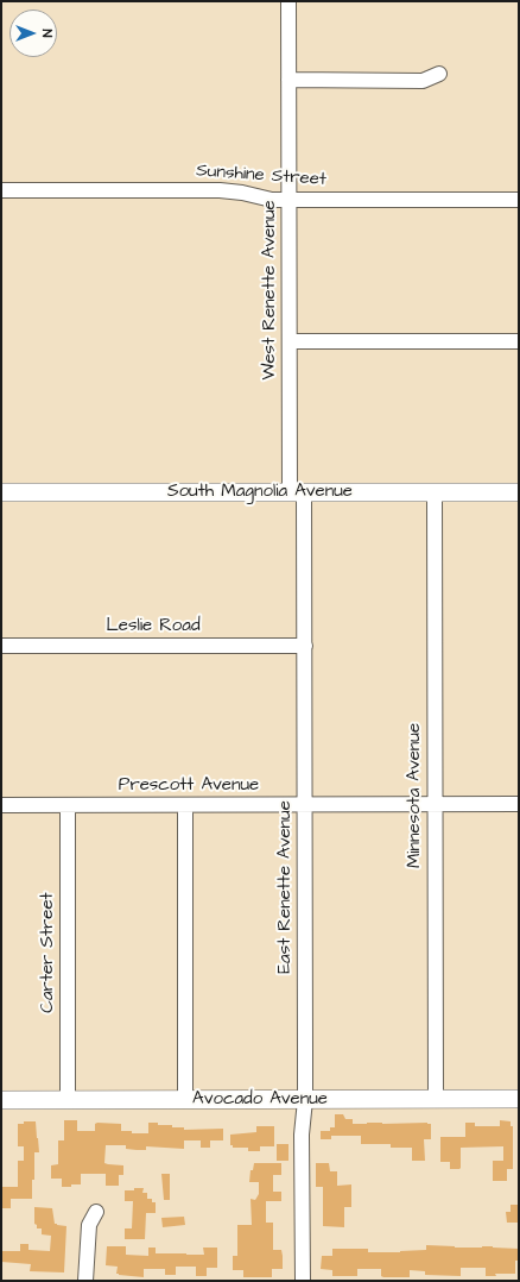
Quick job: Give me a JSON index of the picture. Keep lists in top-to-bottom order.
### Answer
{
  "streets": {
    "main road": ["South Magnolia Avenue", "Avocado Avenue"],
    "street": [
      "Sunshine Street",
      "West Renette Avenue",
      "Leslie Road",
      "Prescott Avenue",
      "Minnesota Avenue",
      "East Renette Avenue",
      "Carter Street"
    ]
  },
  "crossings": [
    ["Sunshine Street", "West Renette Avenue"],
    ["West Renette Avenue", "South Magnolia Avenue"],
    ["West Renette Avenue", "East Renette Avenue"],
    ["South Magnolia Avenue", "Minnesota Avenue"],
    ["South Magnolia Avenue", "East Renette Avenue"],
    ["Leslie Road", "East Renette Avenue"],
    ["Prescott Avenue", "Minnesota Avenue"],
    ["Prescott Avenue", "East Renette Avenue"],
    ["Prescott Avenue", "Carter Street"],
    ["Minnesota Avenue", "Avocado Avenue"],
    ["East Renette Avenue", "Avocado Avenue"],
    ["Carter Street", "Avocado Avenue"]
  ],
  "north": "right"
}
